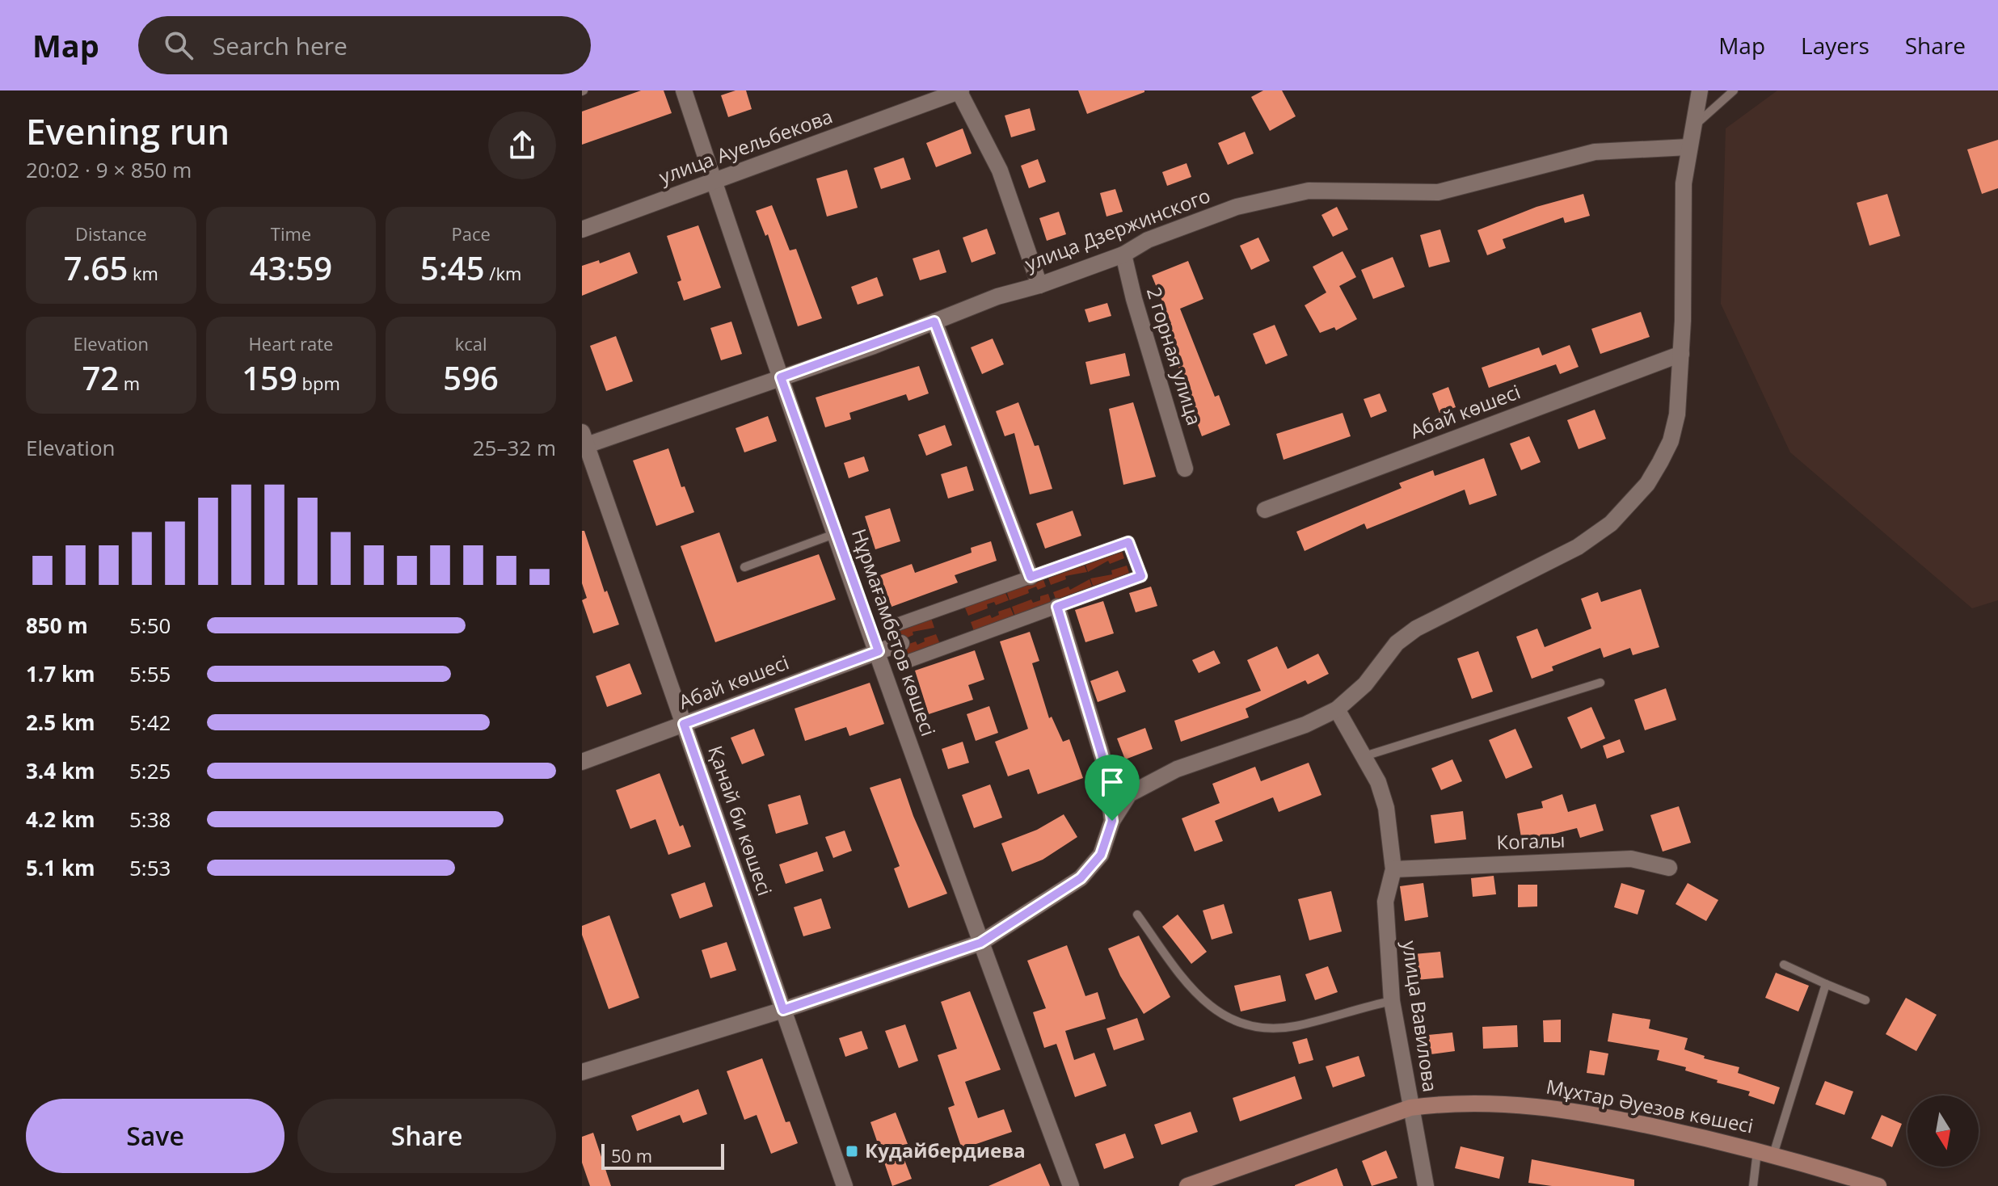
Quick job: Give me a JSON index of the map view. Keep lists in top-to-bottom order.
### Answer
{
  "streets": {
    "main road": ["Мұхтар Әуезов көшесі"],
    "street": [
      "улица Ауельбекова",
      "улица Дзержинского",
      "2 горная улица",
      "Абай көшесі",
      "Нұрмағамбетов көшесі",
      "Қанай би көшесі",
      "Когалы",
      "улица Вавилова"
    ]
  },
  "crossings": [
    ["улица Ауельбекова", "Нұрмағамбетов көшесі"],
    ["улица Дзержинского", "2 горная улица"],
    ["улица Дзержинского", "Нұрмағамбетов көшесі"],
    ["улица Дзержинского", "Қанай би көшесі"],
    ["Абай көшесі", "Нұрмағамбетов көшесі"],
    ["Абай көшесі", "Қанай би көшесі"],
    ["Когалы", "улица Вавилова"],
    ["улица Вавилова", "Мұхтар Әуезов көшесі"]
  ],
  "places": {
    "transit": ["Кудайбердиева"]
  },
  "scale_bar": "50 m",
  "north": "bottom",
  "page": {
    "header": "Map",
    "search": "Search here",
    "nav": ["Map", "Layers", "Share"],
    "heading": ["Evening run", "20:02 · 9 × 850 m"],
    "stats": [
      ["Distance", "7.65 km"],
      ["Time", "43:59"],
      ["Pace", "5:45 /km"],
      ["Elevation", "72 m"],
      ["Heart rate", "159 bpm"],
      ["kcal", "596"]
    ],
    "chart": ["Elevation", "25–32 m"],
    "list": [
      {
        "name": "850 m",
        "note": "5:50"
      },
      {
        "name": "1.7 km",
        "note": "5:55"
      },
      {
        "name": "2.5 km",
        "note": "5:42"
      },
      {
        "name": "3.4 km",
        "note": "5:25"
      },
      {
        "name": "4.2 km",
        "note": "5:38"
      },
      {
        "name": "5.1 km",
        "note": "5:53"
      }
    ],
    "buttons": ["Save", "Share"],
    "scale": "50 m"
  }
}
